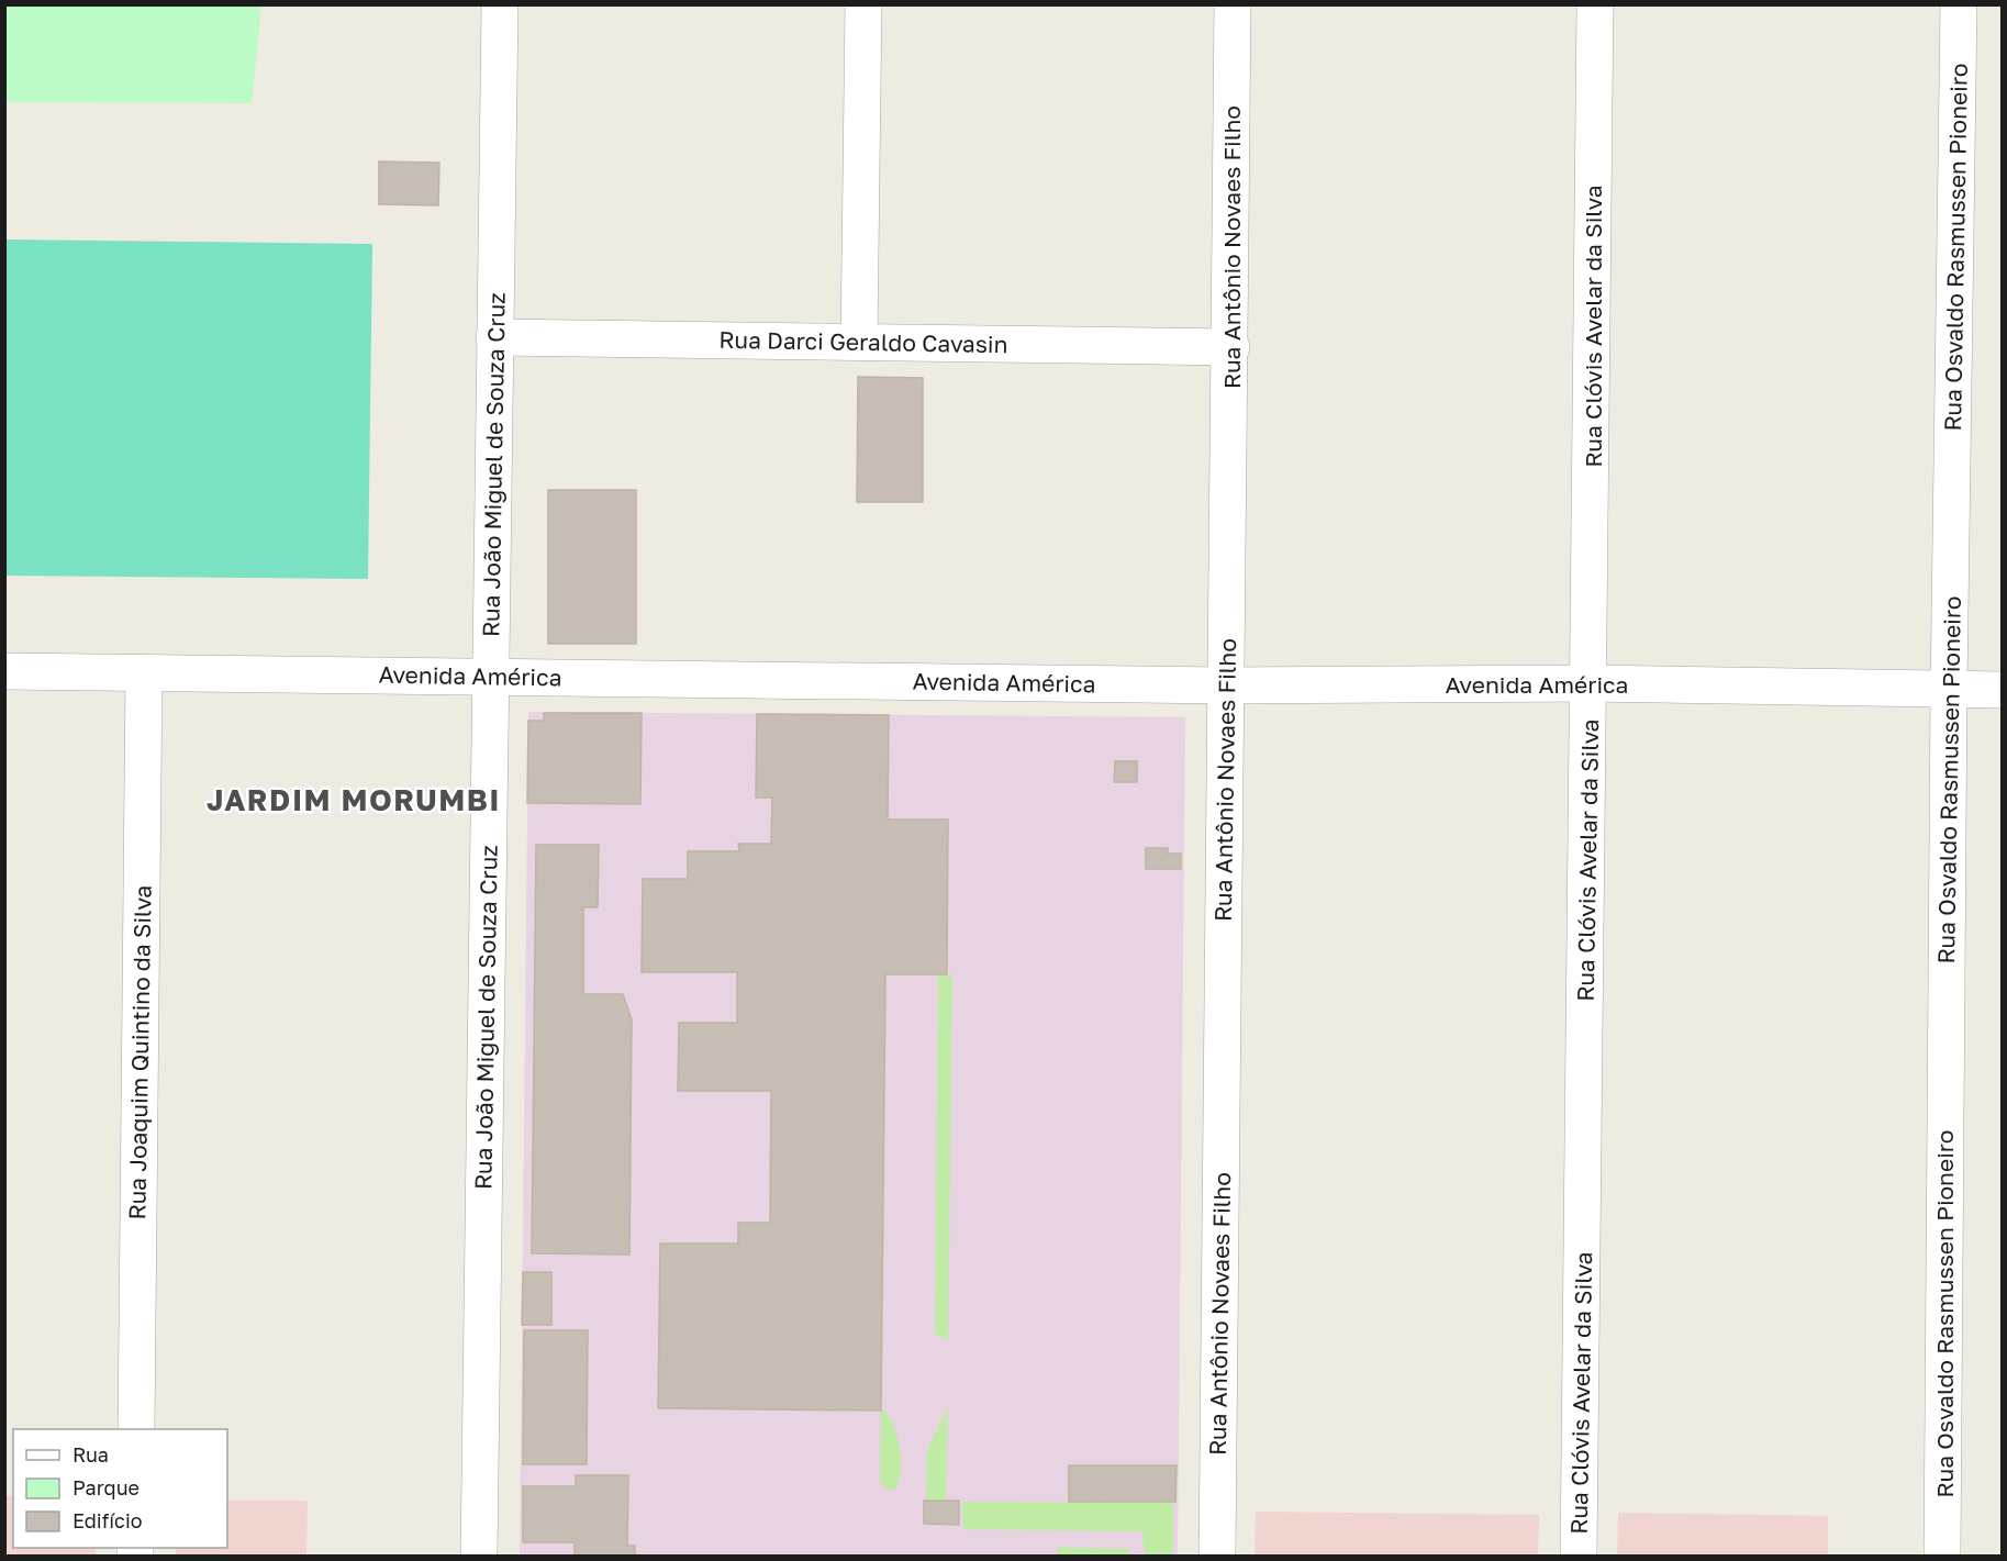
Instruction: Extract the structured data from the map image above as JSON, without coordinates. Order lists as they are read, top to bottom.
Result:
{
  "streets": {
    "street": [
      "Rua Antônio Novaes Filho",
      "Rua Osvaldo Rasmussen Pioneiro",
      "Rua Clóvis Avelar da Silva",
      "Rua Darci Geraldo Cavasin",
      "Rua João Miguel de Souza Cruz",
      "Avenida América",
      "Rua Joaquim Quintino da Silva"
    ]
  },
  "crossings": [
    ["Rua Antônio Novaes Filho", "Rua Darci Geraldo Cavasin"],
    ["Rua Antônio Novaes Filho", "Avenida América"],
    ["Rua Osvaldo Rasmussen Pioneiro", "Avenida América"],
    ["Rua Clóvis Avelar da Silva", "Avenida América"],
    ["Rua Darci Geraldo Cavasin", "Rua João Miguel de Souza Cruz"],
    ["Rua João Miguel de Souza Cruz", "Avenida América"],
    ["Avenida América", "Rua Joaquim Quintino da Silva"]
  ],
  "districts": ["JARDIM MORUMBI"],
  "legend": ["Rua", "Parque", "Edifício"]
}
